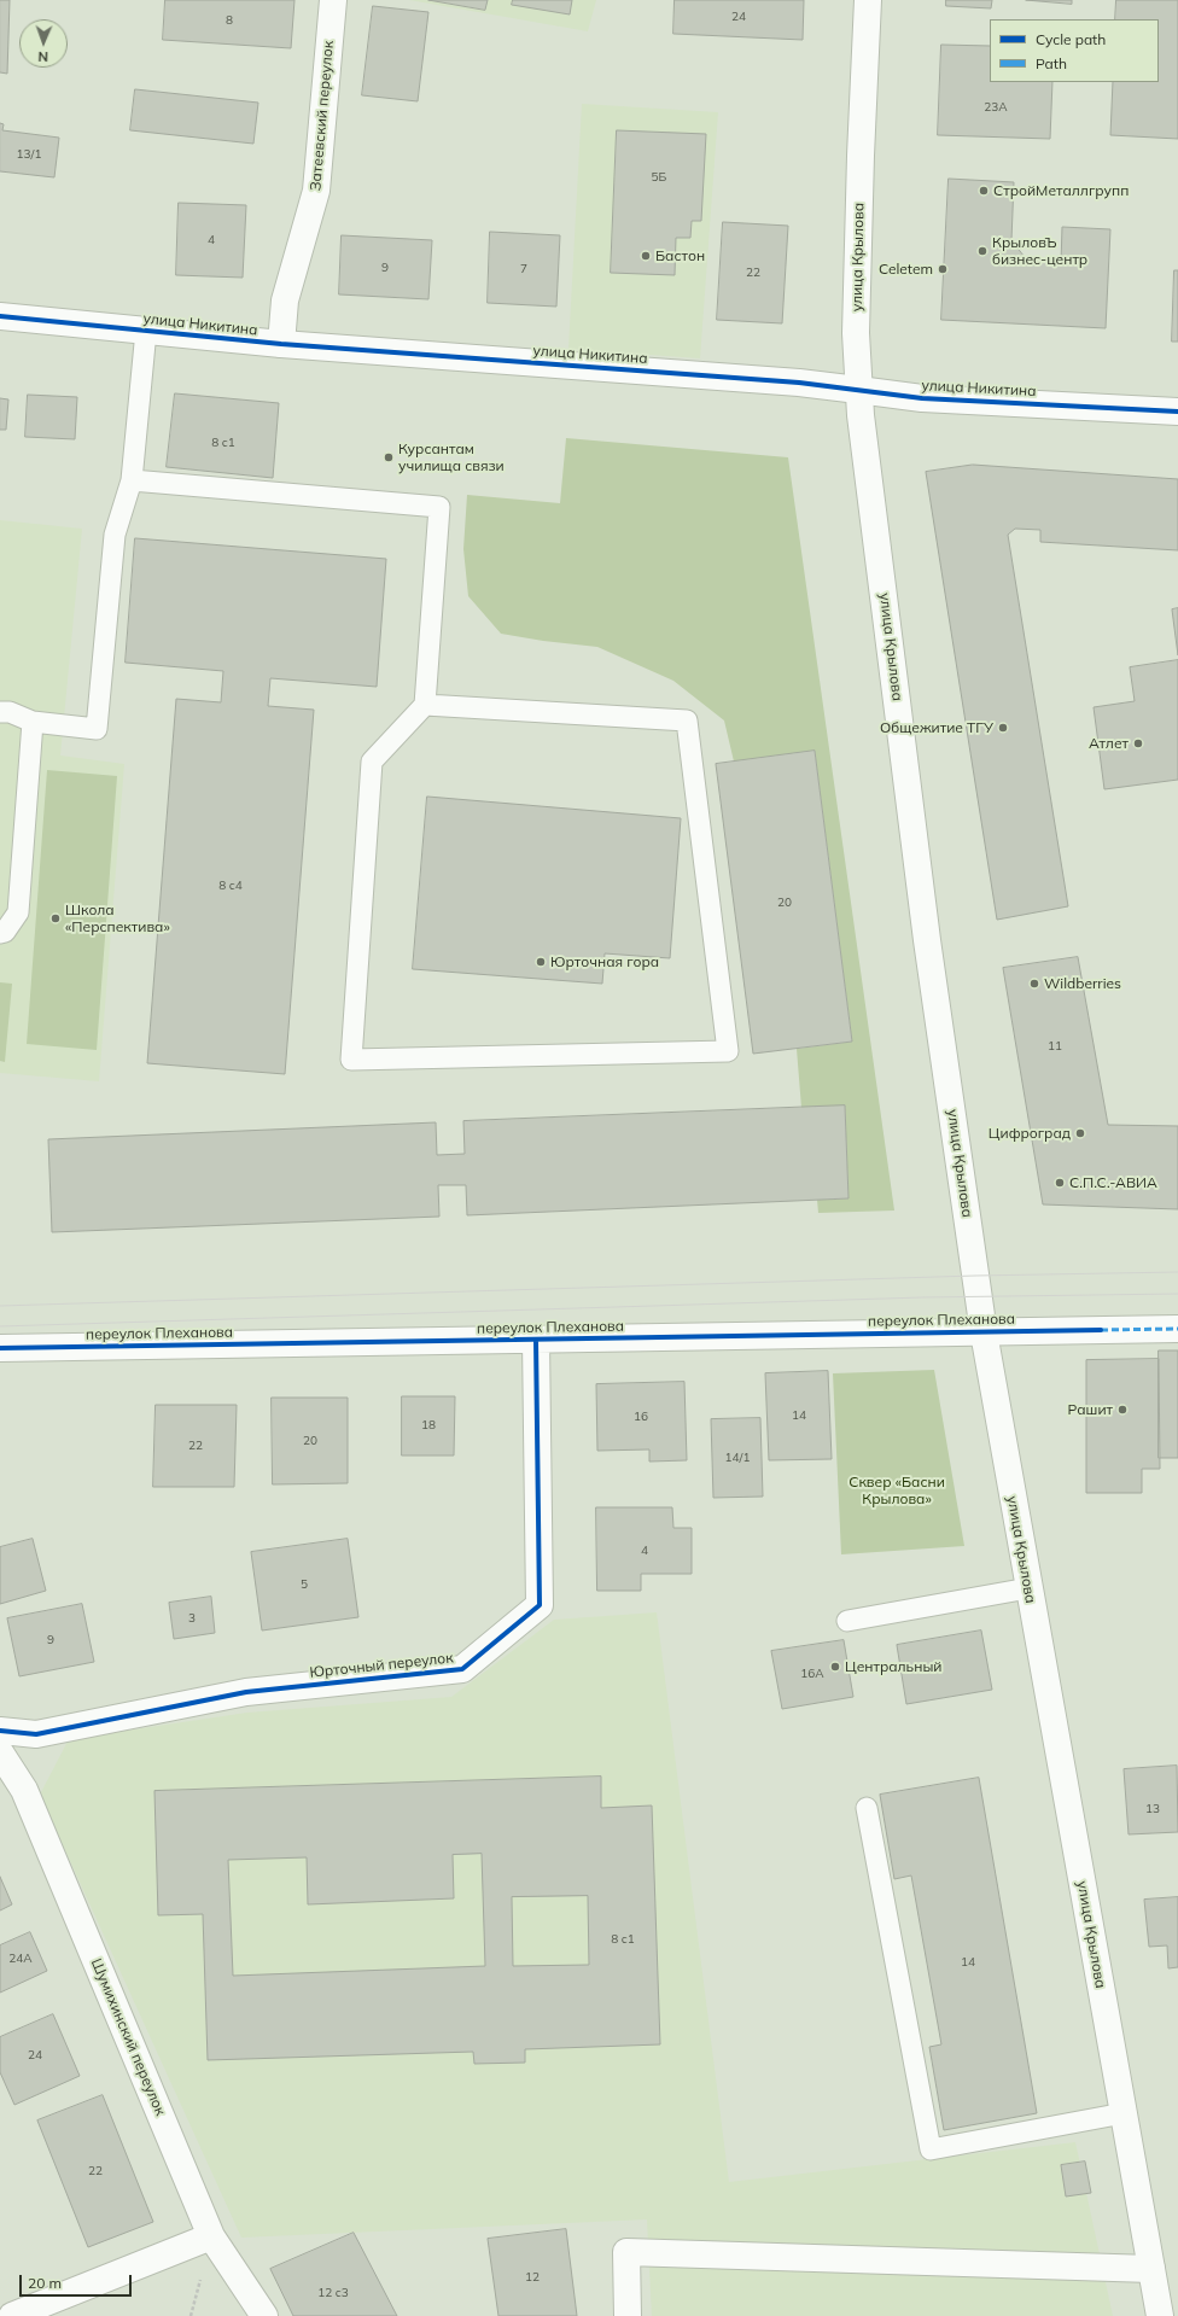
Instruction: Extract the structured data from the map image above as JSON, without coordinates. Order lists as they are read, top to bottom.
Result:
{
  "streets": {
    "street": [
      "Затеевский переулок",
      "улица Крылова",
      "улица Никитина",
      "переулок Плеханова",
      "Юрточный переулок",
      "Шумихинский переулок"
    ]
  },
  "crossings": [
    ["Затеевский переулок", "улица Никитина"],
    ["улица Крылова", "улица Никитина"],
    ["улица Крылова", "переулок Плеханова"],
    ["переулок Плеханова", "Юрточный переулок"]
  ],
  "parks": ["Сквер «Басни Крылова»"],
  "places": [
    "СтройМеталлгрупп",
    "КрыловЪ бизнес-центр",
    "Бастон",
    "Celetem",
    "Курсантам училища связи",
    "Общежитие ТГУ",
    "Атлет",
    "Школа «Перспектива»",
    "Юрточная гора",
    "Wildberries",
    "Цифроград",
    "С.П.С.-АВИА",
    "Рашит",
    "Центральный"
  ],
  "house_numbers": [
    "24",
    "8",
    "23А",
    "13/1",
    "5Б",
    "4",
    "9",
    "7",
    "22",
    "8 с1",
    "8 с4",
    "20",
    "11",
    "14",
    "16",
    "18",
    "20",
    "22",
    "14/1",
    "4",
    "5",
    "3",
    "9",
    "16А",
    "13",
    "8 с1",
    "24А",
    "14",
    "24",
    "22",
    "12",
    "12 с3"
  ],
  "legend": ["Cycle path", "Path"],
  "scale_bar": "20 m",
  "north": "bottom"
}
